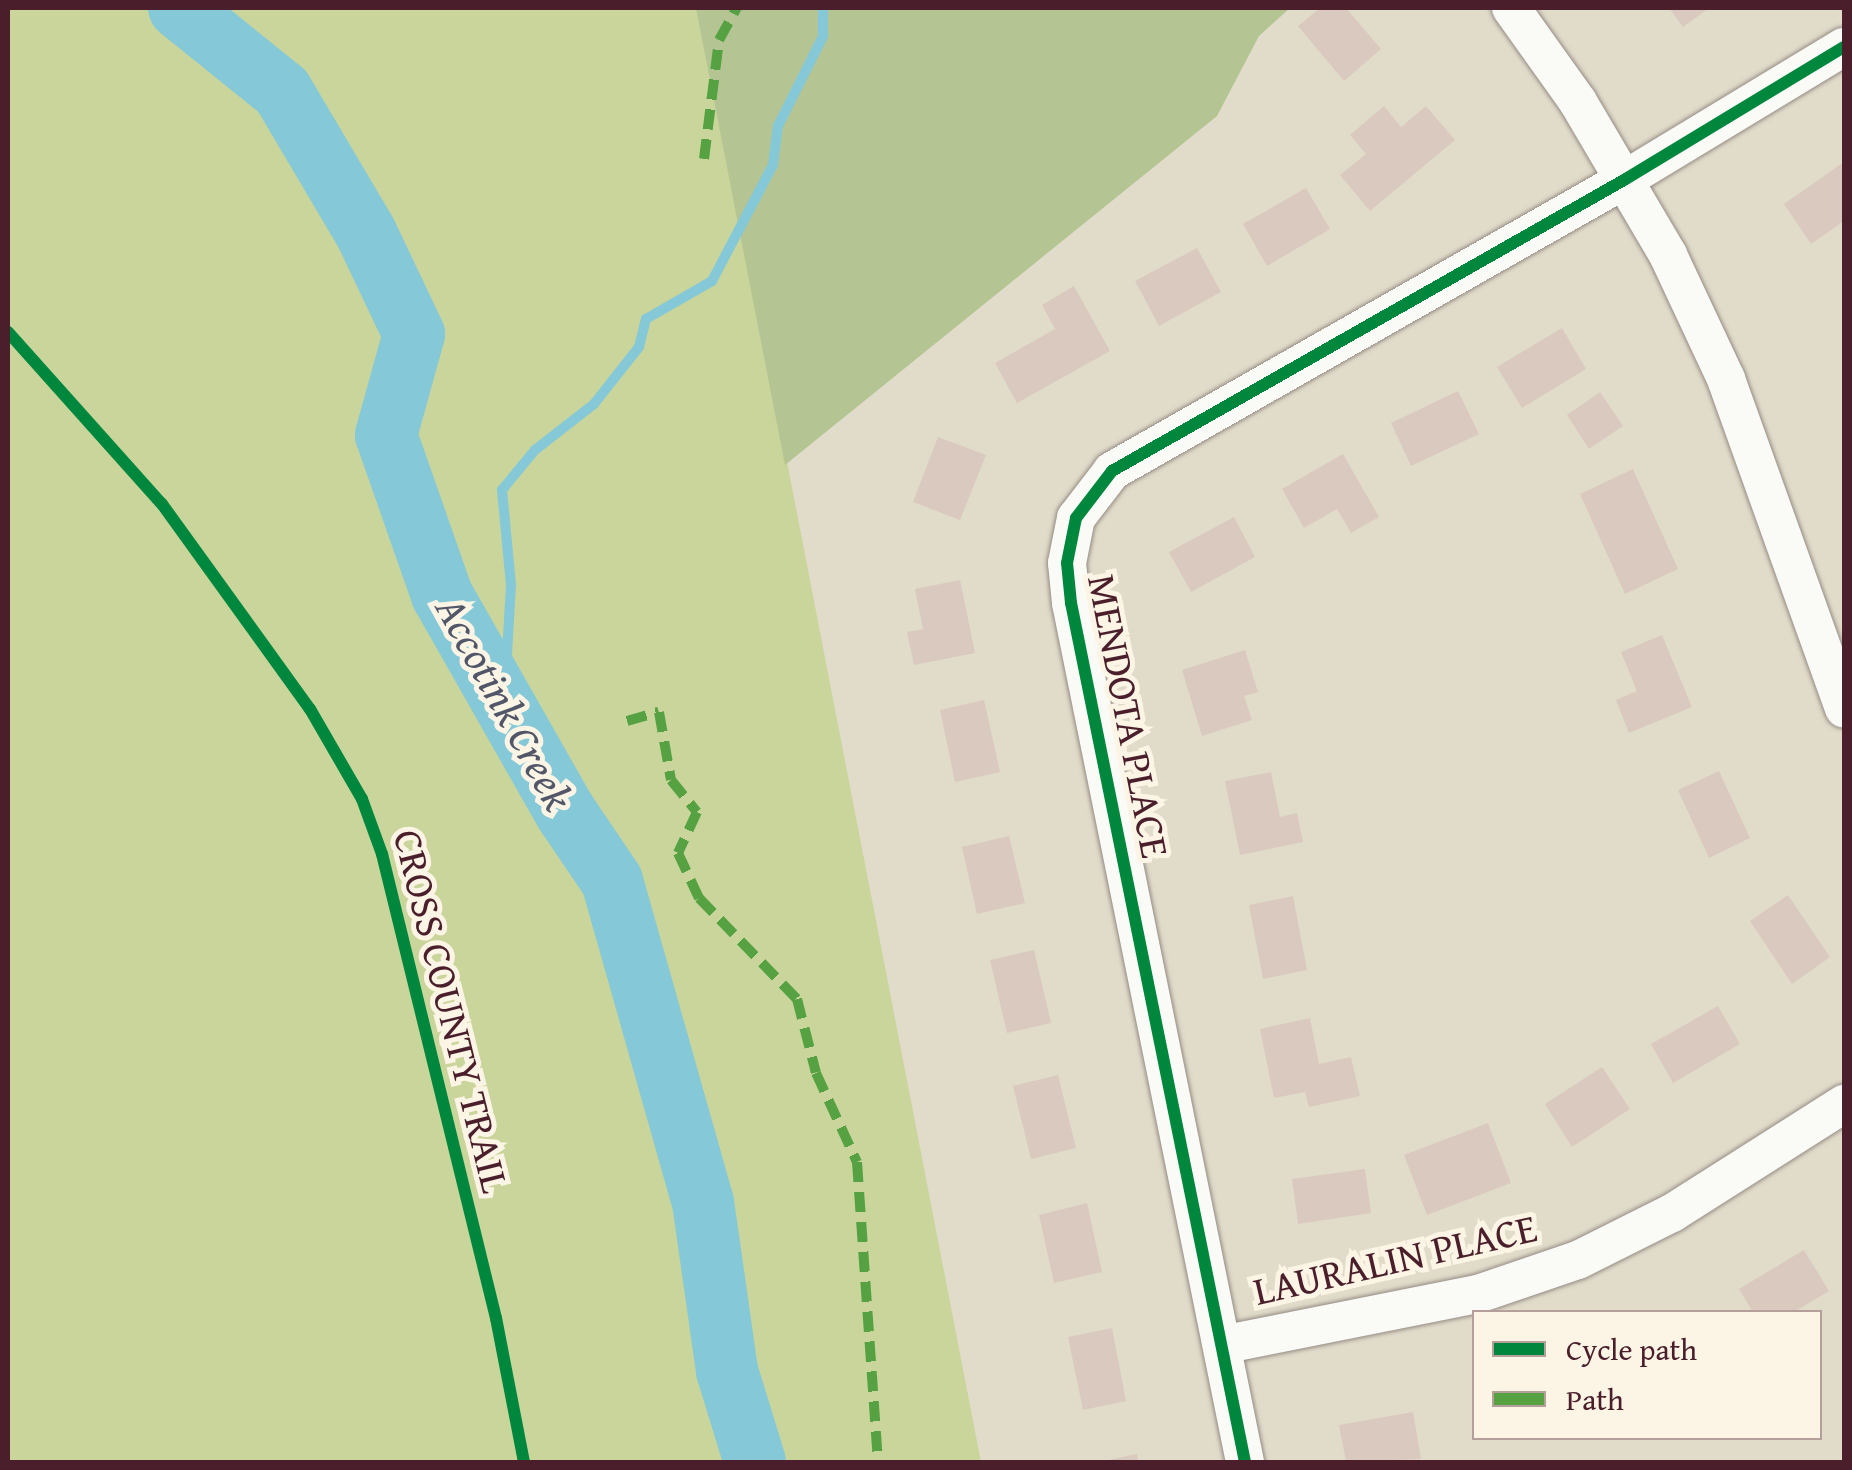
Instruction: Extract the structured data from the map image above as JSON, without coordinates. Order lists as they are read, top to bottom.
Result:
{
  "streets": {
    "street": ["MENDOTA PLACE", "LAURALIN PLACE"],
    "cycle path": ["CROSS COUNTY TRAIL"]
  },
  "crossings": [
    ["MENDOTA PLACE", "LAURALIN PLACE"]
  ],
  "water": ["Accotink Creek"],
  "legend": ["Cycle path", "Path"]
}
